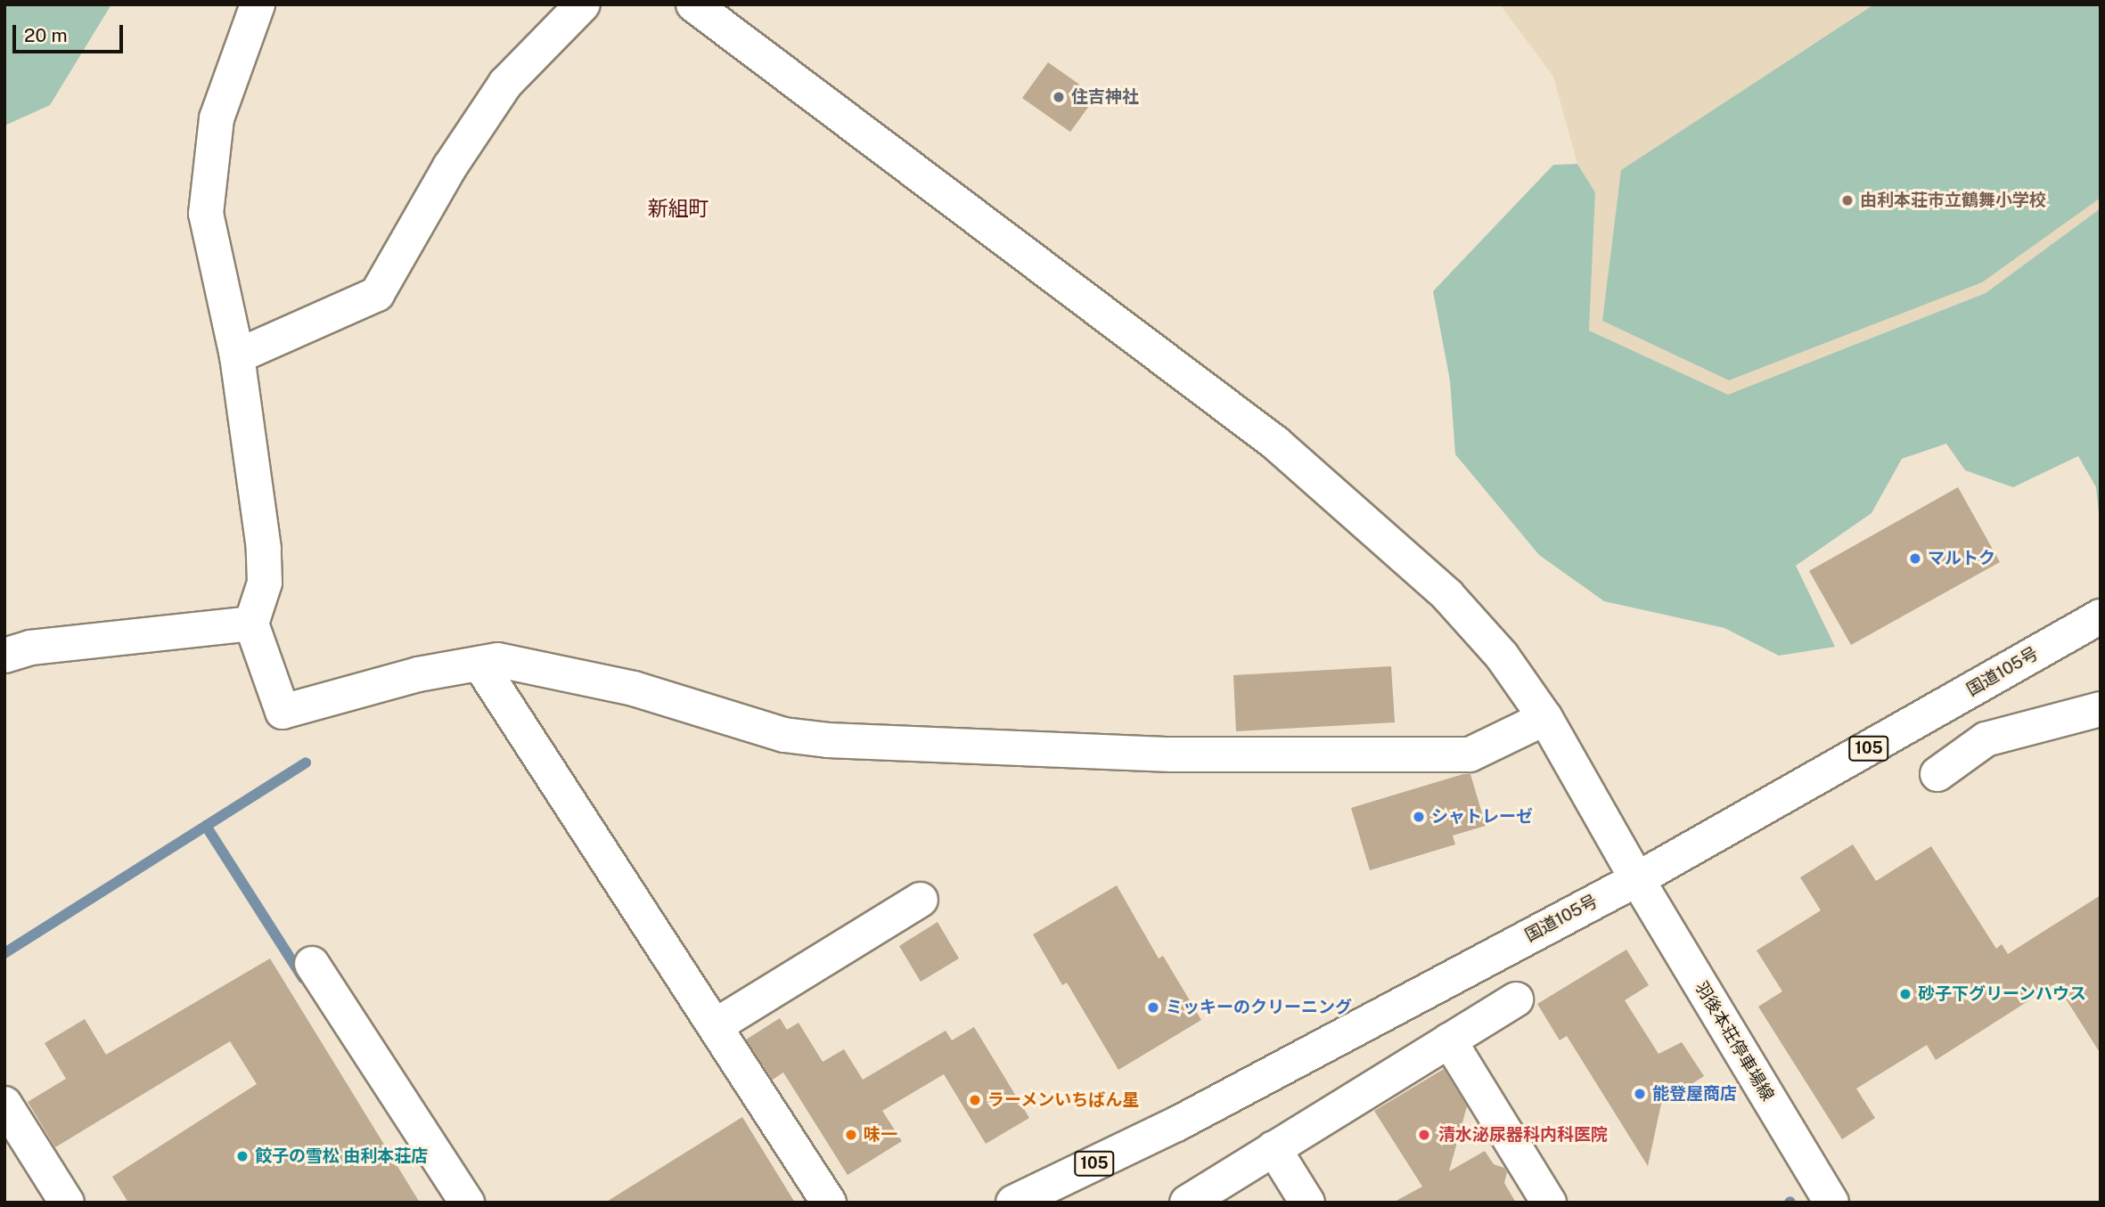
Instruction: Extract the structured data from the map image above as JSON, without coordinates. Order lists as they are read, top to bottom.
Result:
{
  "streets": {
    "main road": ["国道105号", "105", "羽後本荘停車場線"]
  },
  "crossings": [
    ["国道105号", "羽後本荘停車場線"]
  ],
  "districts": ["新組町"],
  "places": [
    "住吉神社",
    "由利本荘市立鶴舞小学校",
    "マルトク",
    "シャトレーゼ",
    "砂子下グリーンハウス",
    "ミッキーのクリーニング",
    "能登屋商店",
    "ラーメンいちばん星",
    "味一",
    "清水泌尿器科内科医院",
    "餃子の雪松 由利本荘店"
  ],
  "scale_bar": "20 m"
}
